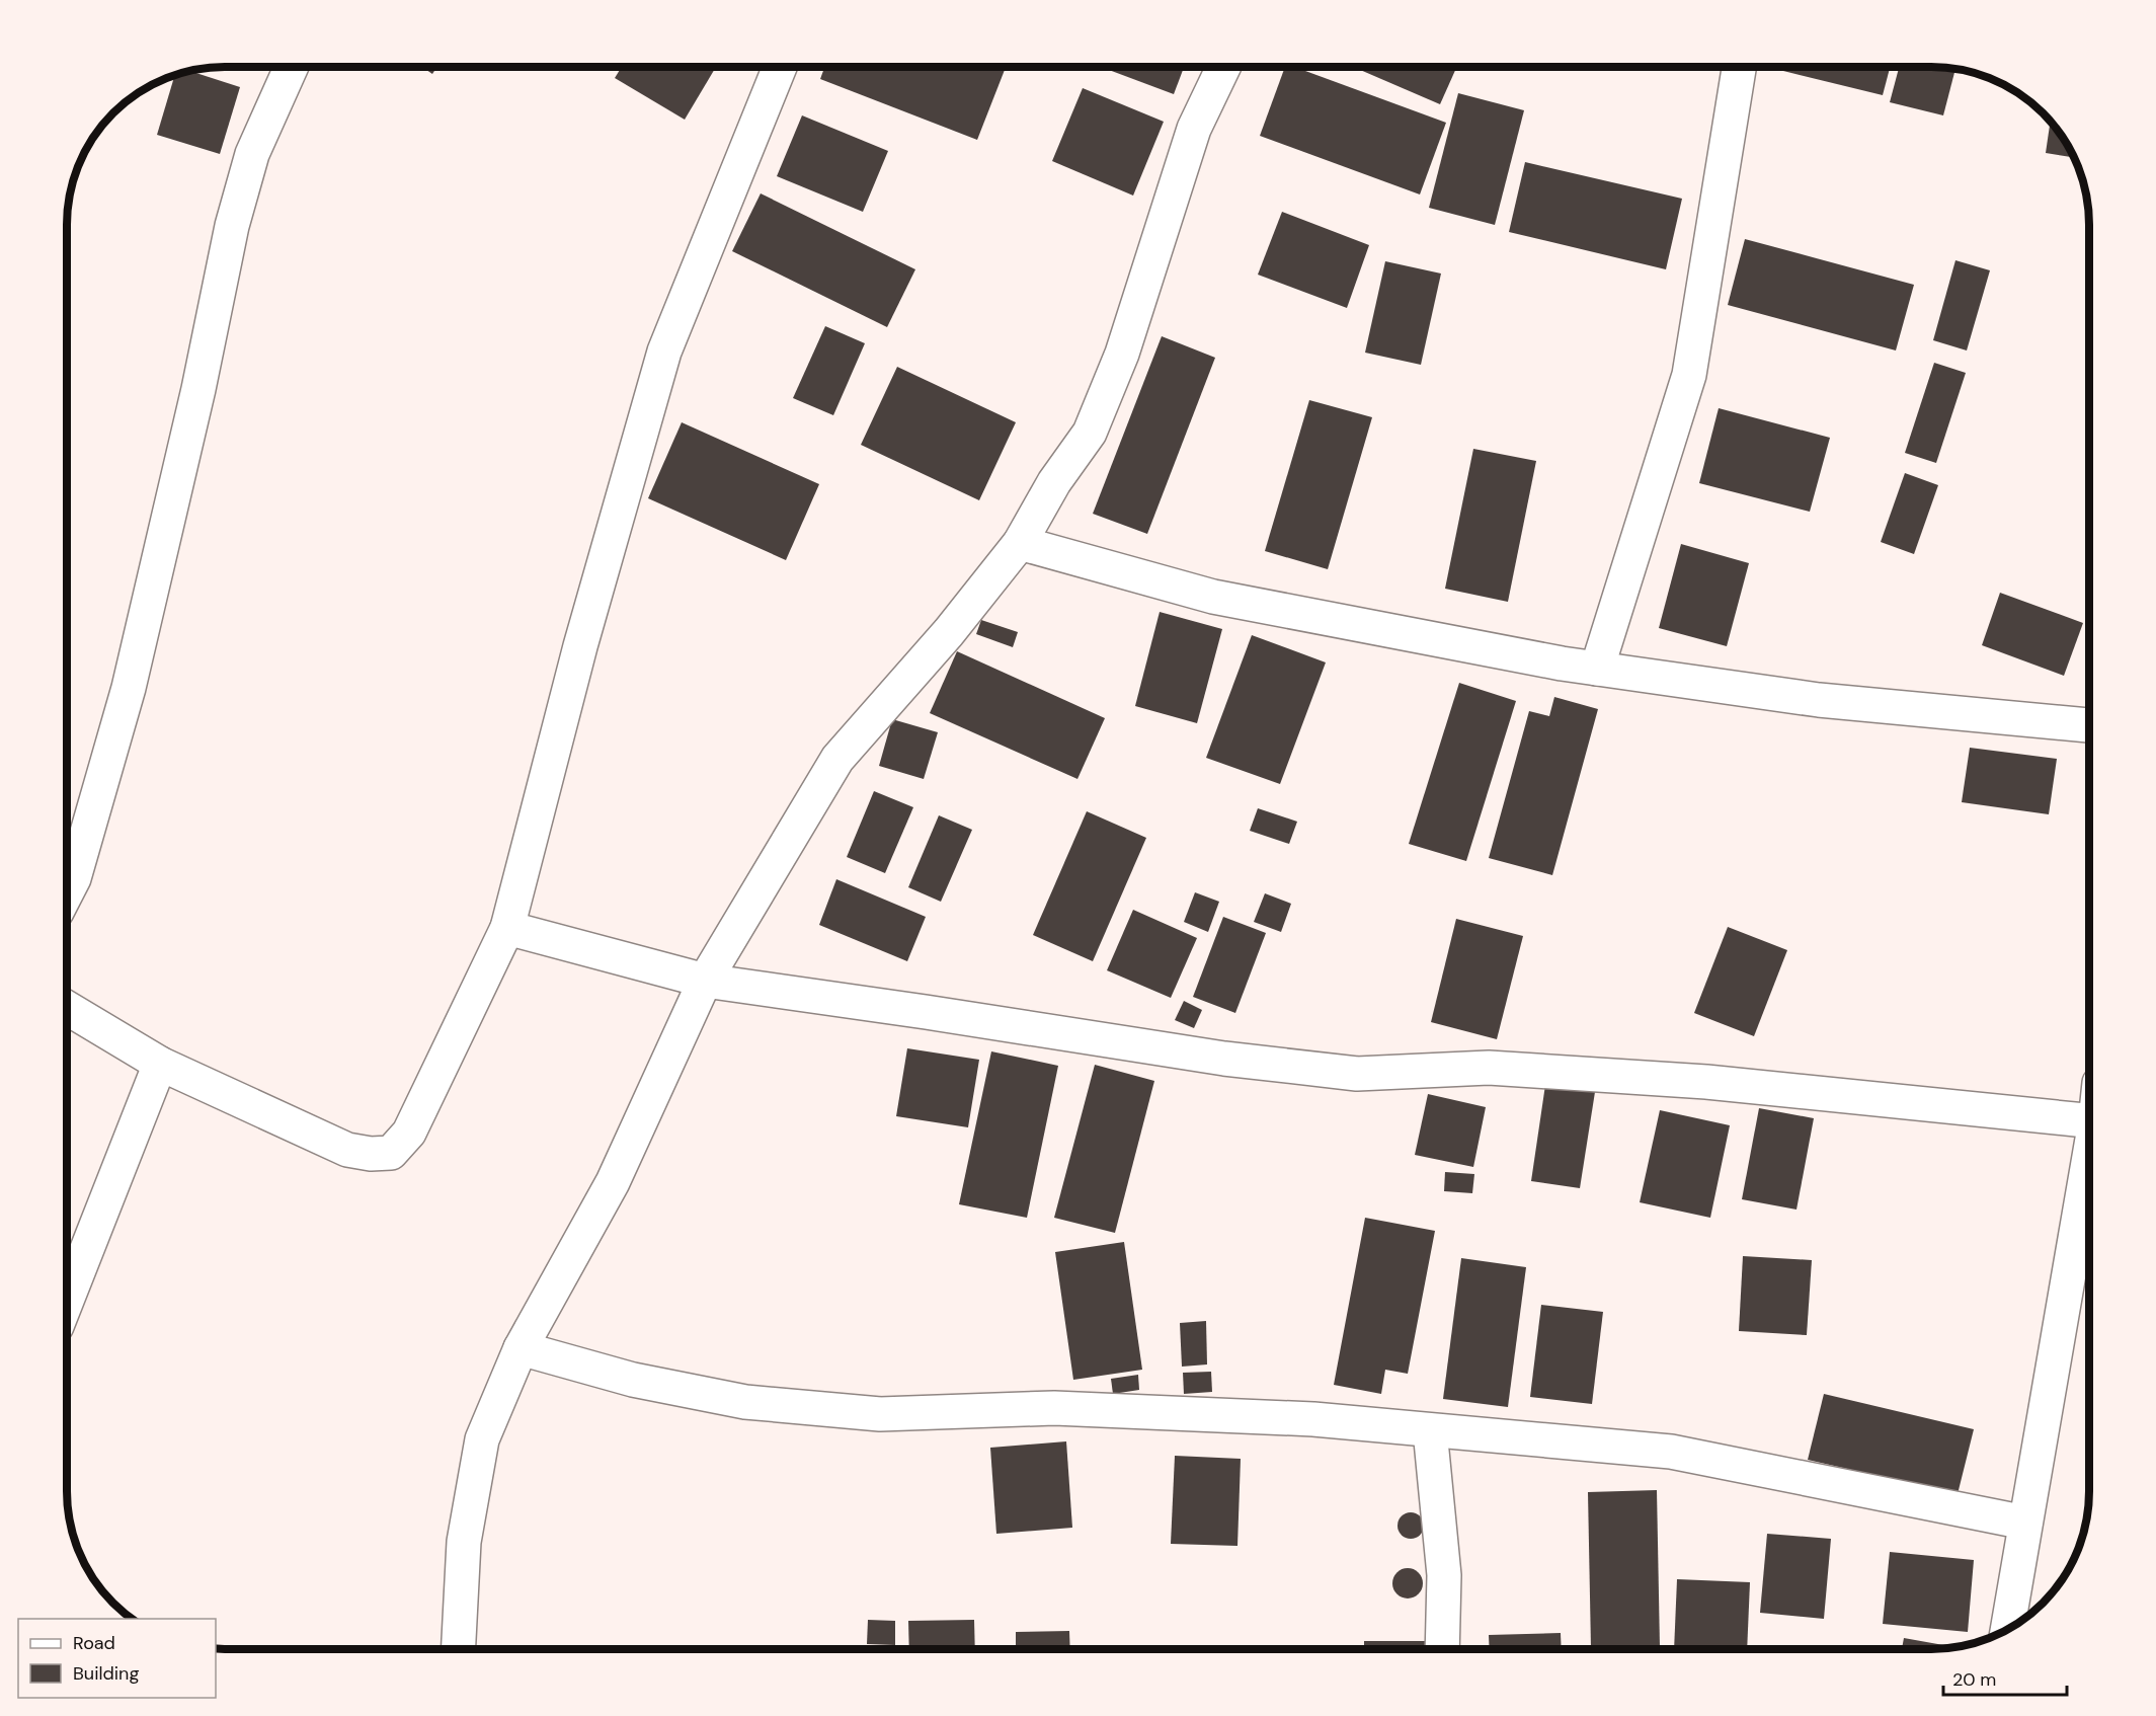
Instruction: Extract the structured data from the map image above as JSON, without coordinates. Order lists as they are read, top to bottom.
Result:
{
  "legend": ["Road", "Building"],
  "scale_bar": "20 m"
}
